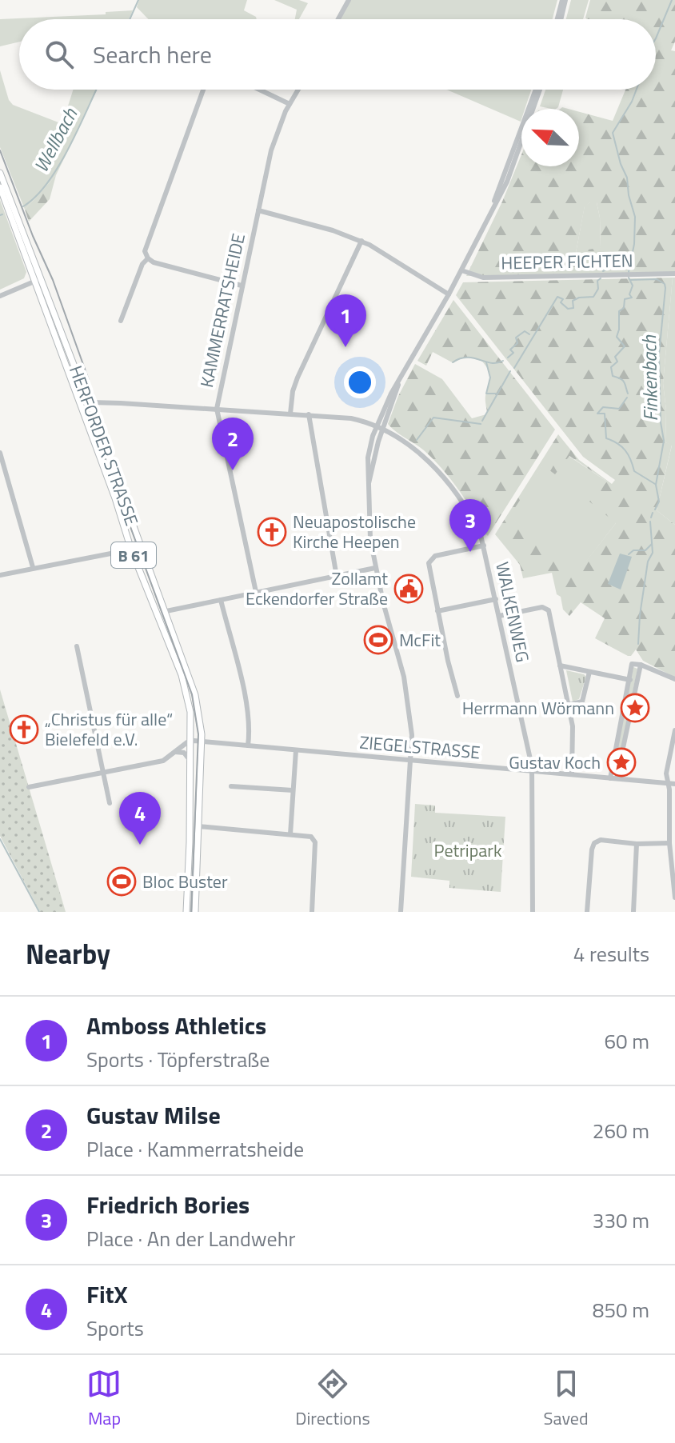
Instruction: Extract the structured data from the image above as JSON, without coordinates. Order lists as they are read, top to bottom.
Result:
{
  "streets": {
    "main road": ["HERFORDER STRASSE", "B 61"],
    "street": [
      "HEEPER FICHTEN",
      "KAMMERRATSHEIDE",
      "WALKENWEG",
      "ZIEGELSTRASSE"
    ]
  },
  "crossings": [
    ["KAMMERRATSHEIDE", "WALKENWEG"],
    ["HERFORDER STRASSE", "WALKENWEG"],
    ["HERFORDER STRASSE", "ZIEGELSTRASSE"],
    ["WALKENWEG", "ZIEGELSTRASSE"]
  ],
  "water": ["Wellbach", "Finkenbach"],
  "parks": ["Petripark"],
  "places": {
    "church": ["Neuapostolische Kirche Heepen", "„Christus für alle“ Bielefeld e.V."],
    "public building": ["Zollamt Eckendorfer Straße"],
    "sports": ["McFit", "Bloc Buster"],
    "place": ["Herrmann Wörmann", "Gustav Koch"]
  },
  "north": "top left",
  "page": {
    "search": "Search here",
    "pins": [
      "1",
      "2",
      "3",
      "4"
    ],
    "heading": ["Nearby", "4 results"],
    "list": [
      {
        "mark": "1",
        "name": "Amboss Athletics",
        "note": "Sports · Töpferstraße",
        "value": "60 m"
      },
      {
        "mark": "2",
        "name": "Gustav Milse",
        "note": "Place · Kammerratsheide",
        "value": "260 m"
      },
      {
        "mark": "3",
        "name": "Friedrich Bories",
        "note": "Place · An der Landwehr",
        "value": "330 m"
      },
      {
        "mark": "4",
        "name": "FitX",
        "note": "Sports",
        "value": "850 m"
      }
    ],
    "nav": ["Map", "Directions", "Saved"]
  }
}
